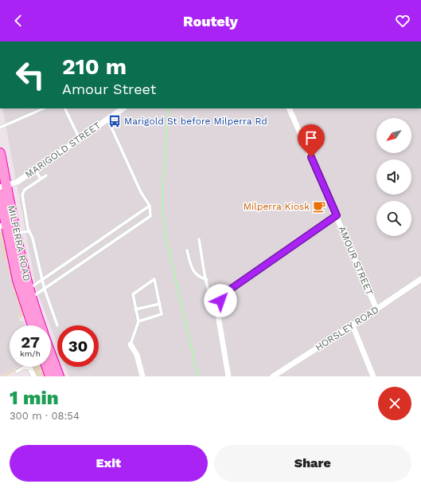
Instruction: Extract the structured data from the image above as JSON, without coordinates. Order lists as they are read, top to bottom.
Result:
{
  "streets": {
    "highway": ["MILPERRA ROAD"],
    "street": ["MARIGOLD STREET", "AMOUR STREET", "HORSLEY ROAD"]
  },
  "crossings": [
    ["MARIGOLD STREET", "MILPERRA ROAD"],
    ["AMOUR STREET", "HORSLEY ROAD"]
  ],
  "places": {
    "bus stop": ["Marigold St before Milperra Rd"],
    "cafe": ["Milperra Kiosk"]
  },
  "north": "bottom left",
  "page": {
    "header": "Routely",
    "turn": ["210 m", "Amour Street"],
    "speed": "27 km/h",
    "limit": "30",
    "heading": ["1 min", "300 m · 08:54"],
    "buttons": ["Exit", "Share"]
  }
}
